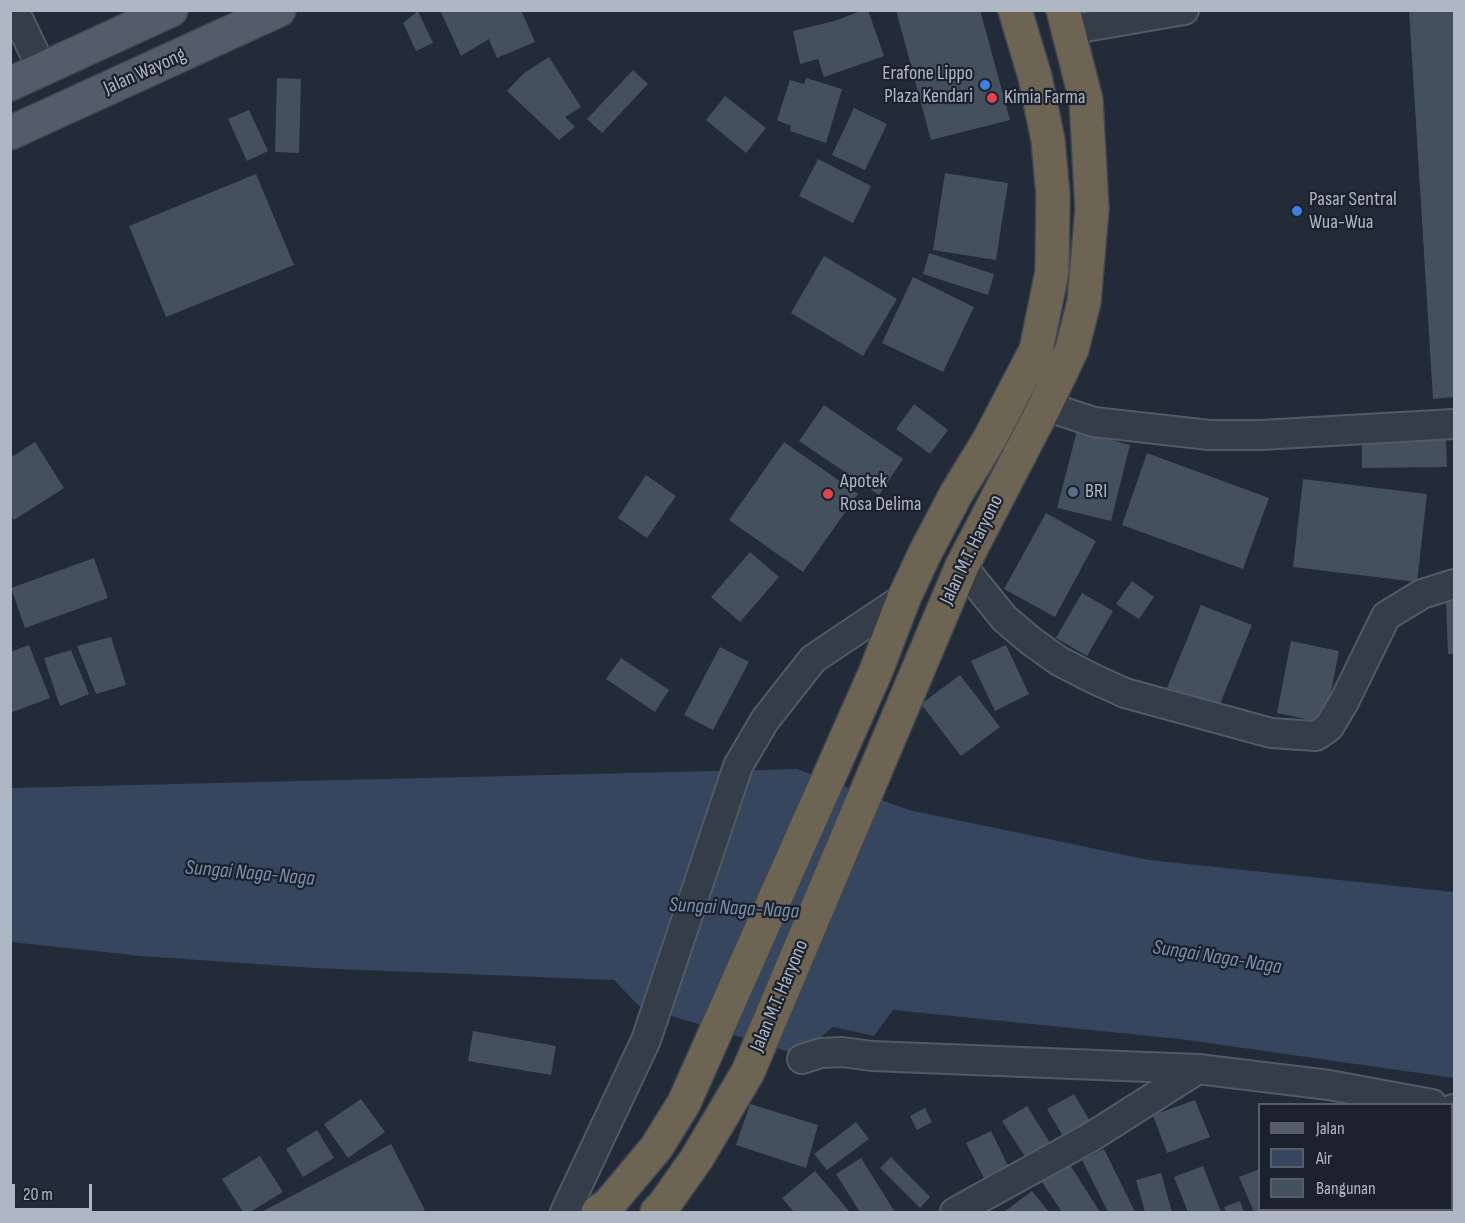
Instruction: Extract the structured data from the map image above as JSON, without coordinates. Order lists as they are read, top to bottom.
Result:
{
  "streets": {
    "highway": ["Jalan M.T. Haryono"],
    "main road": ["Jalan Wayong"]
  },
  "water": ["Sungai Naga-Naga"],
  "places": [
    "Erafone Lippo Plaza Kendari",
    "Kimia Farma",
    "Pasar Sentral Wua-Wua",
    "BRI",
    "Apotek Rosa Delima"
  ],
  "legend": ["Jalan", "Air", "Bangunan"],
  "scale_bar": "20 m"
}
